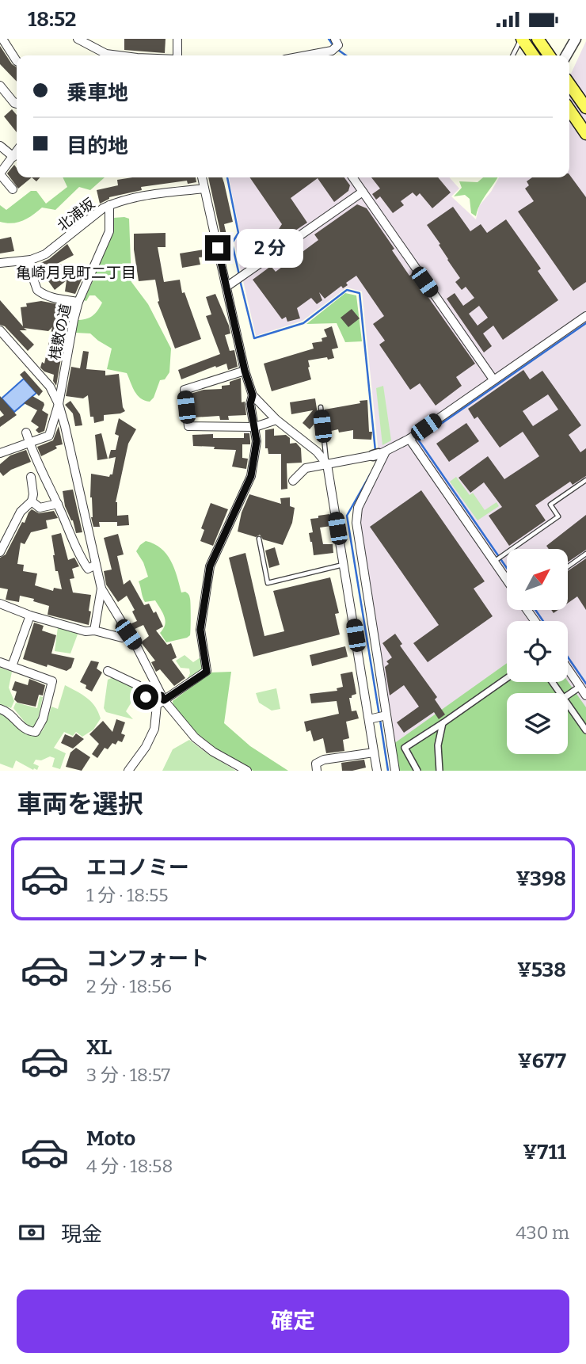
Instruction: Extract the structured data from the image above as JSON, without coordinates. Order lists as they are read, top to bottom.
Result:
{
  "streets": {
    "street": ["北浦坂", "桟敷の道"]
  },
  "crossings": [
    ["北浦坂", "桟敷の道"]
  ],
  "districts": ["亀崎月見町二丁目"],
  "north": "top right",
  "page": {
    "status": "18:52",
    "banner": ["乗車地", "目的地"],
    "bubble": "2 分",
    "heading": "車両を選択",
    "list": [
      {
        "name": "エコノミー",
        "note": "1 分 · 18:55",
        "value": "¥398"
      },
      {
        "name": "コンフォート",
        "note": "2 分 · 18:56",
        "value": "¥538"
      },
      {
        "name": "XL",
        "note": "3 分 · 18:57",
        "value": "¥677"
      },
      {
        "name": "Moto",
        "note": "4 分 · 18:58",
        "value": "¥711"
      }
    ],
    "pay": ["現金", "430 m"],
    "buttons": "確定"
  }
}
